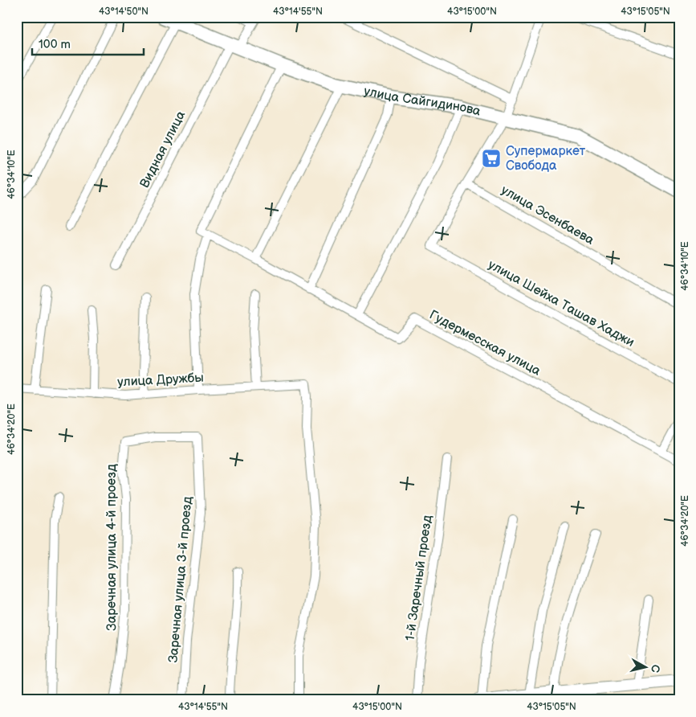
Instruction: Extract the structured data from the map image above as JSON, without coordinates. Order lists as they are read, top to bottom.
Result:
{
  "streets": {
    "main road": ["улица Сайгидинова"],
    "street": [
      "Видная улица",
      "улица Эсенбаева",
      "улица Шейха Ташав Хаджи",
      "Гудермесская улица",
      "улица Дружбы",
      "Заречная улица 4-й проезд",
      "1-й Заречный проезд",
      "Заречная улица 3-й проезд"
    ]
  },
  "crossings": [
    ["улица Сайгидинова", "Видная улица"],
    ["улица Эсенбаева", "улица Шейха Ташав Хаджи"],
    ["Заречная улица 4-й проезд", "Заречная улица 3-й проезд"]
  ],
  "places": {
    "supermarket": ["Супермаркет Свобода"]
  },
  "scale_bar": "100 m",
  "north": "right",
  "coordinates": [
    "43°14'50\"N",
    "43°14'55\"N",
    "43°15'00\"N",
    "43°15'05\"N",
    "46°34'10\"E",
    "46°34'20\"E"
  ]
}
